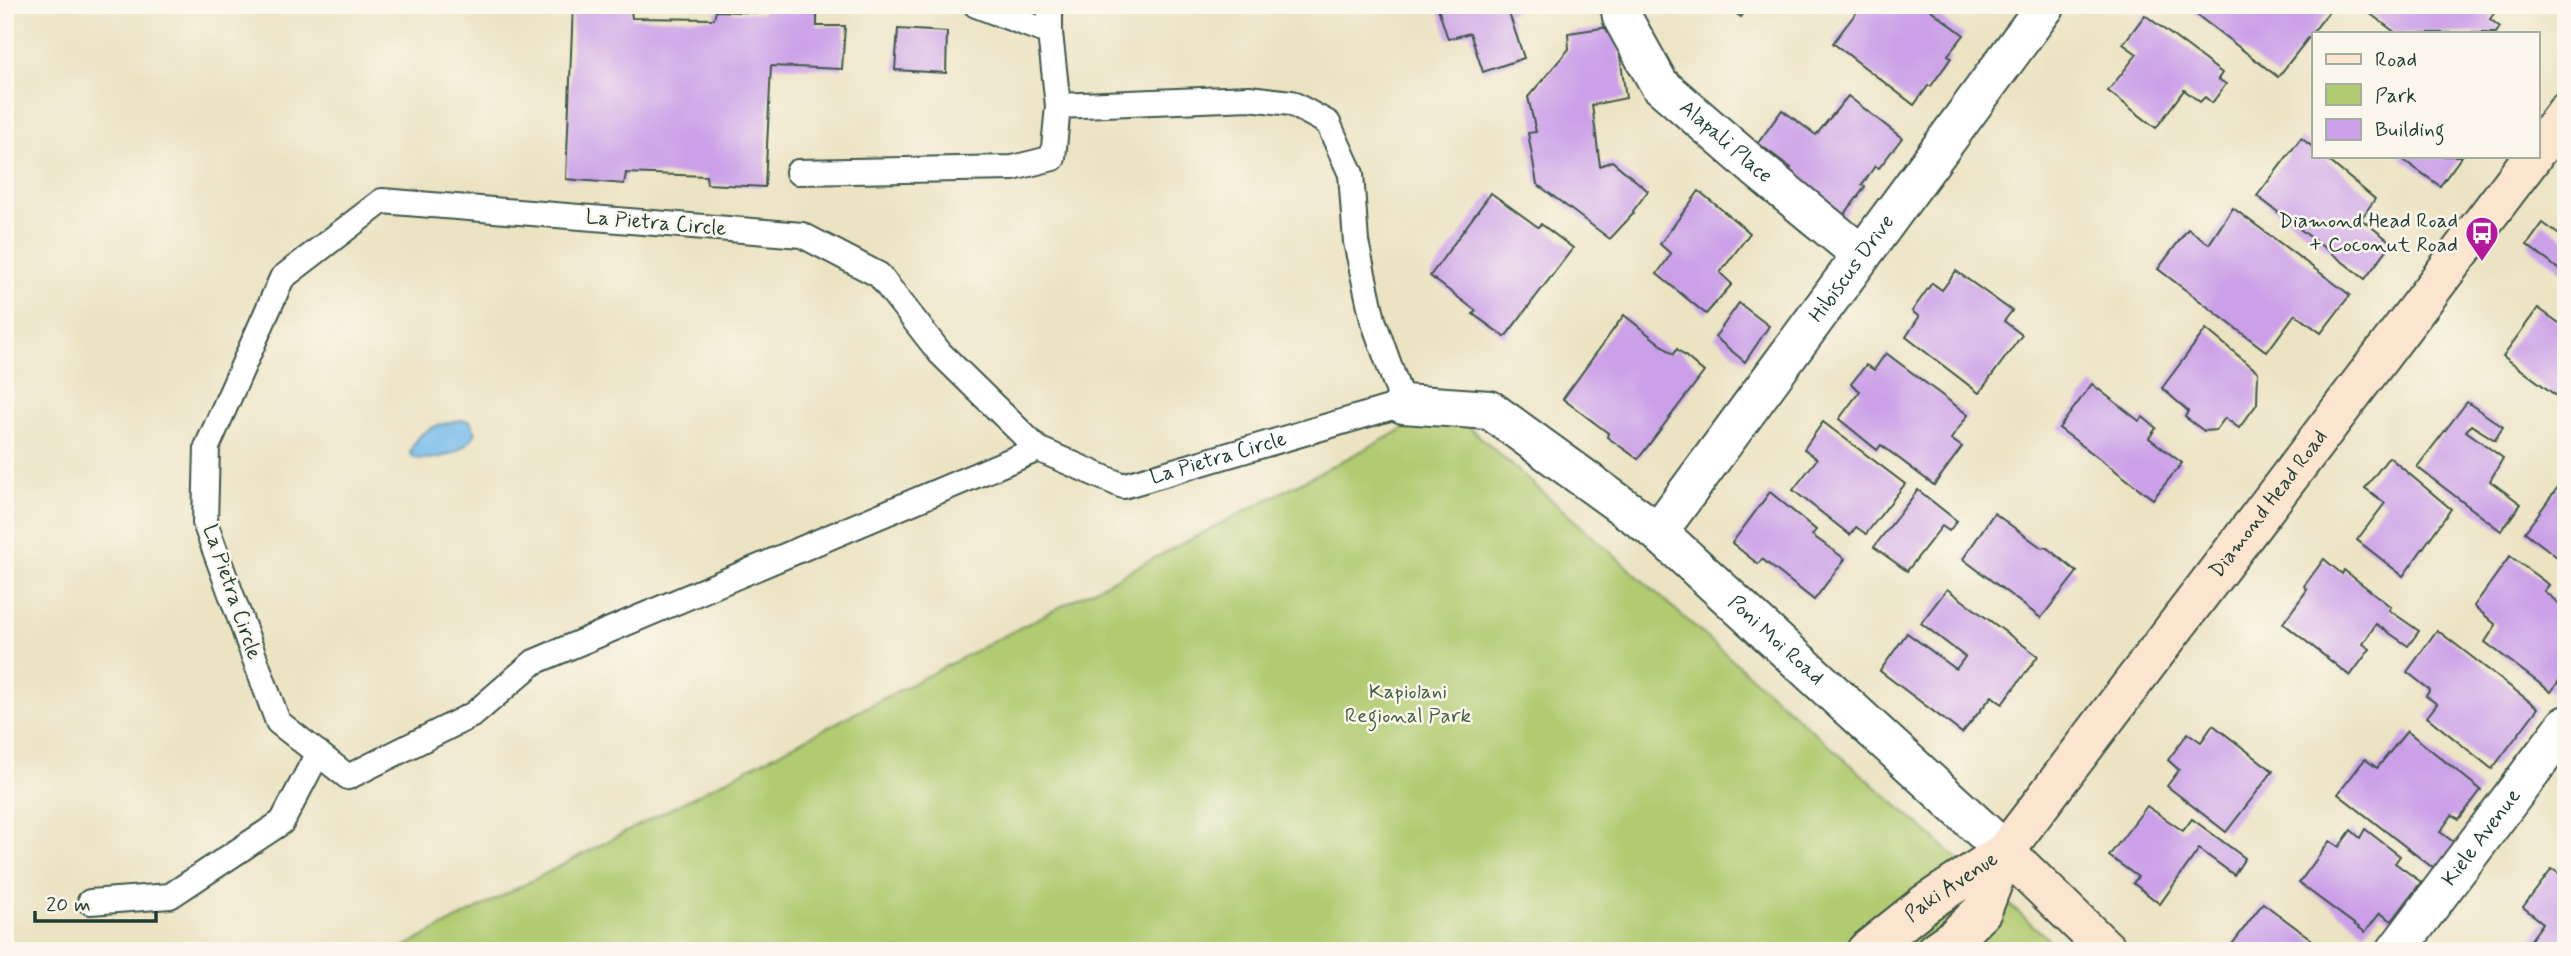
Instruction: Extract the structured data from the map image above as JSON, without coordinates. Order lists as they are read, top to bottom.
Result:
{
  "streets": {
    "street": [
      "Alapali Place",
      "Hibiscus Drive",
      "Diamond Head Road",
      "Poni Moi Road",
      "Kiele Avenue",
      "Paki Avenue"
    ],
    "lane": ["La Pietra Circle"]
  },
  "crossings": [
    ["Alapali Place", "Hibiscus Drive"],
    ["La Pietra Circle", "Poni Moi Road"],
    ["Hibiscus Drive", "Poni Moi Road"],
    ["Diamond Head Road", "Poni Moi Road"],
    ["Diamond Head Road", "Paki Avenue"],
    ["Poni Moi Road", "Paki Avenue"]
  ],
  "parks": ["Kapiolani Regional Park"],
  "places": {
    "bus stop": ["Diamond Head Road + Coconut Road"]
  },
  "legend": ["Road", "Park", "Building"],
  "scale_bar": "20 m"
}
